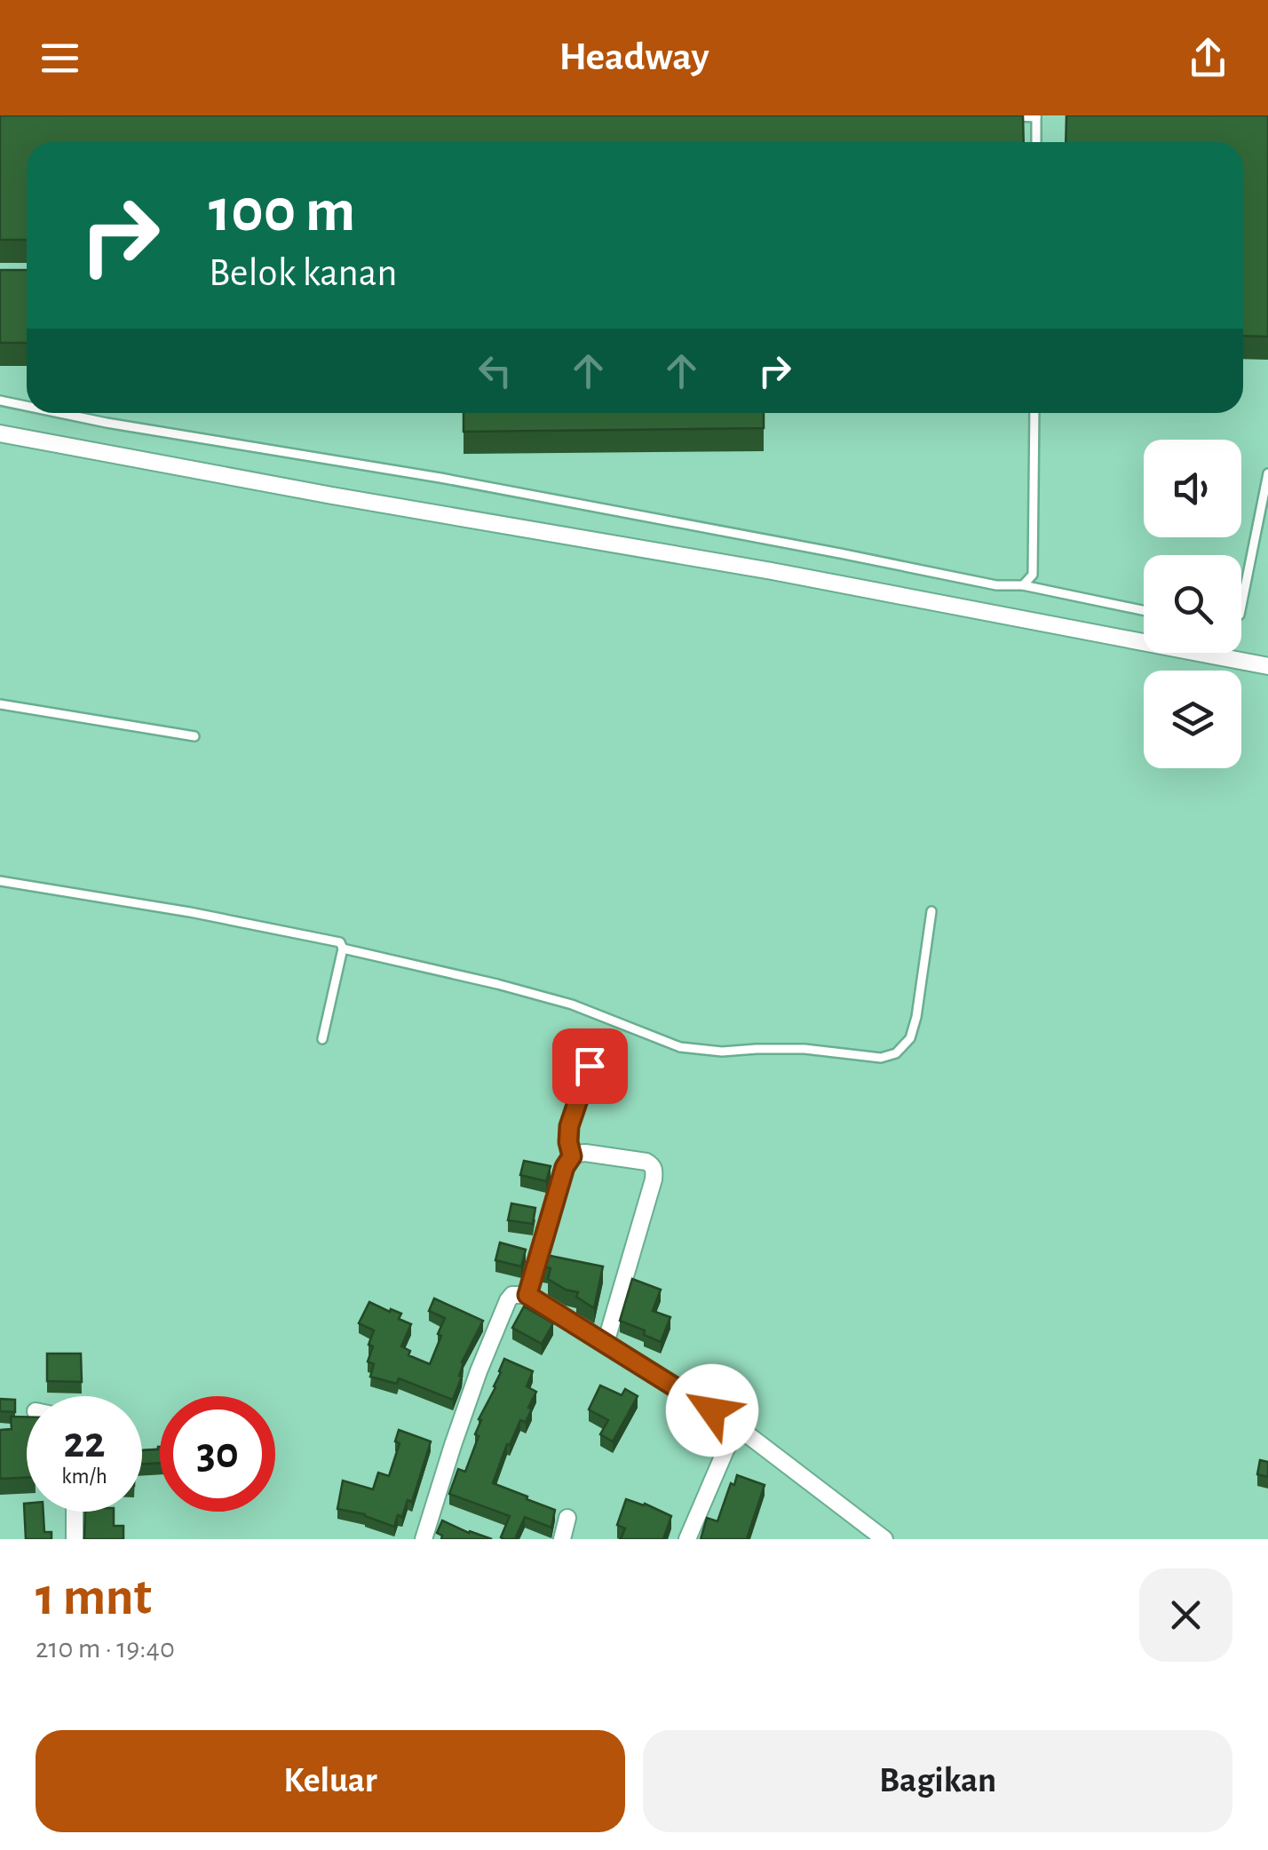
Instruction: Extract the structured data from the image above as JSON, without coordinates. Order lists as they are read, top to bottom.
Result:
{
  "page": {
    "header": "Headway",
    "turn": ["100 m", "Belok kanan"],
    "speed": "22 km/h",
    "limit": "30",
    "heading": ["1 mnt", "210 m · 19:40"],
    "buttons": ["Keluar", "Bagikan"]
  }
}
